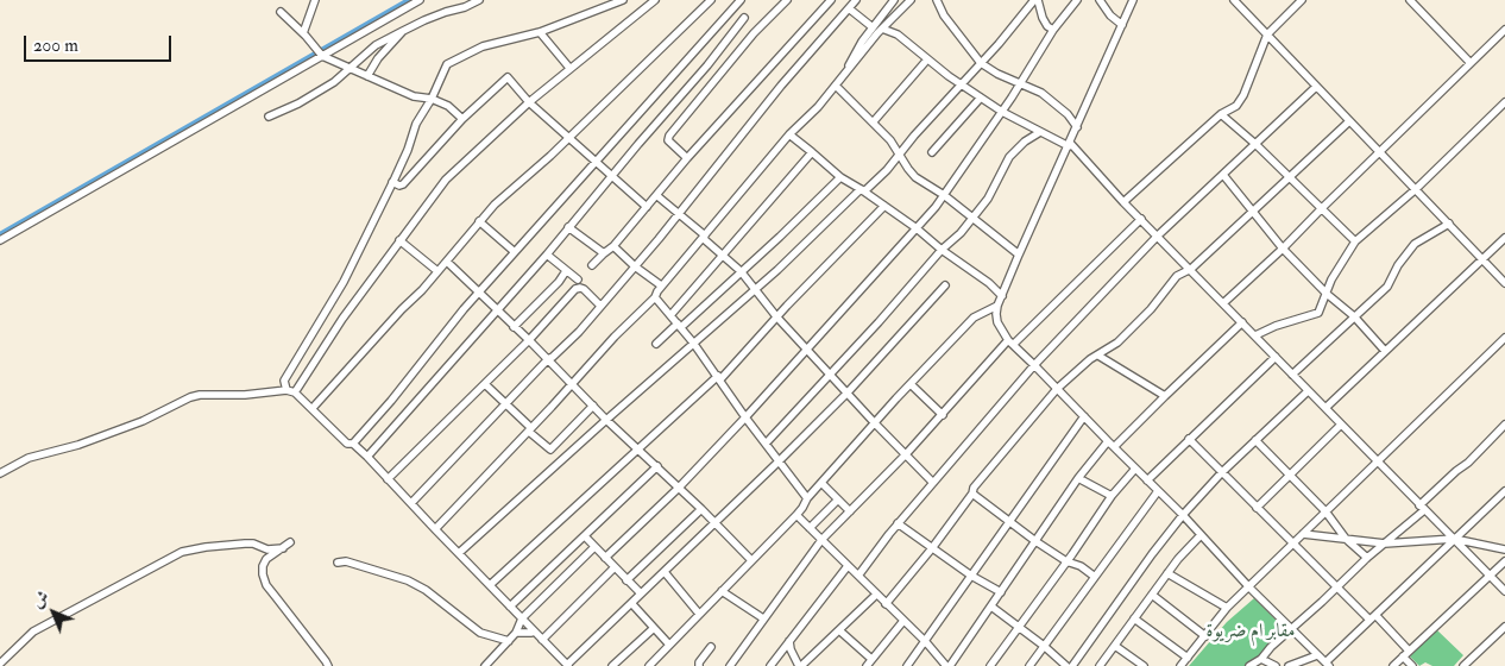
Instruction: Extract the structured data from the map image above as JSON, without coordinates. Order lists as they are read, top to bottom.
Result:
{
  "parks": ["مقابر ام ضريوة"],
  "scale_bar": "200 m",
  "north": "top left"
}
